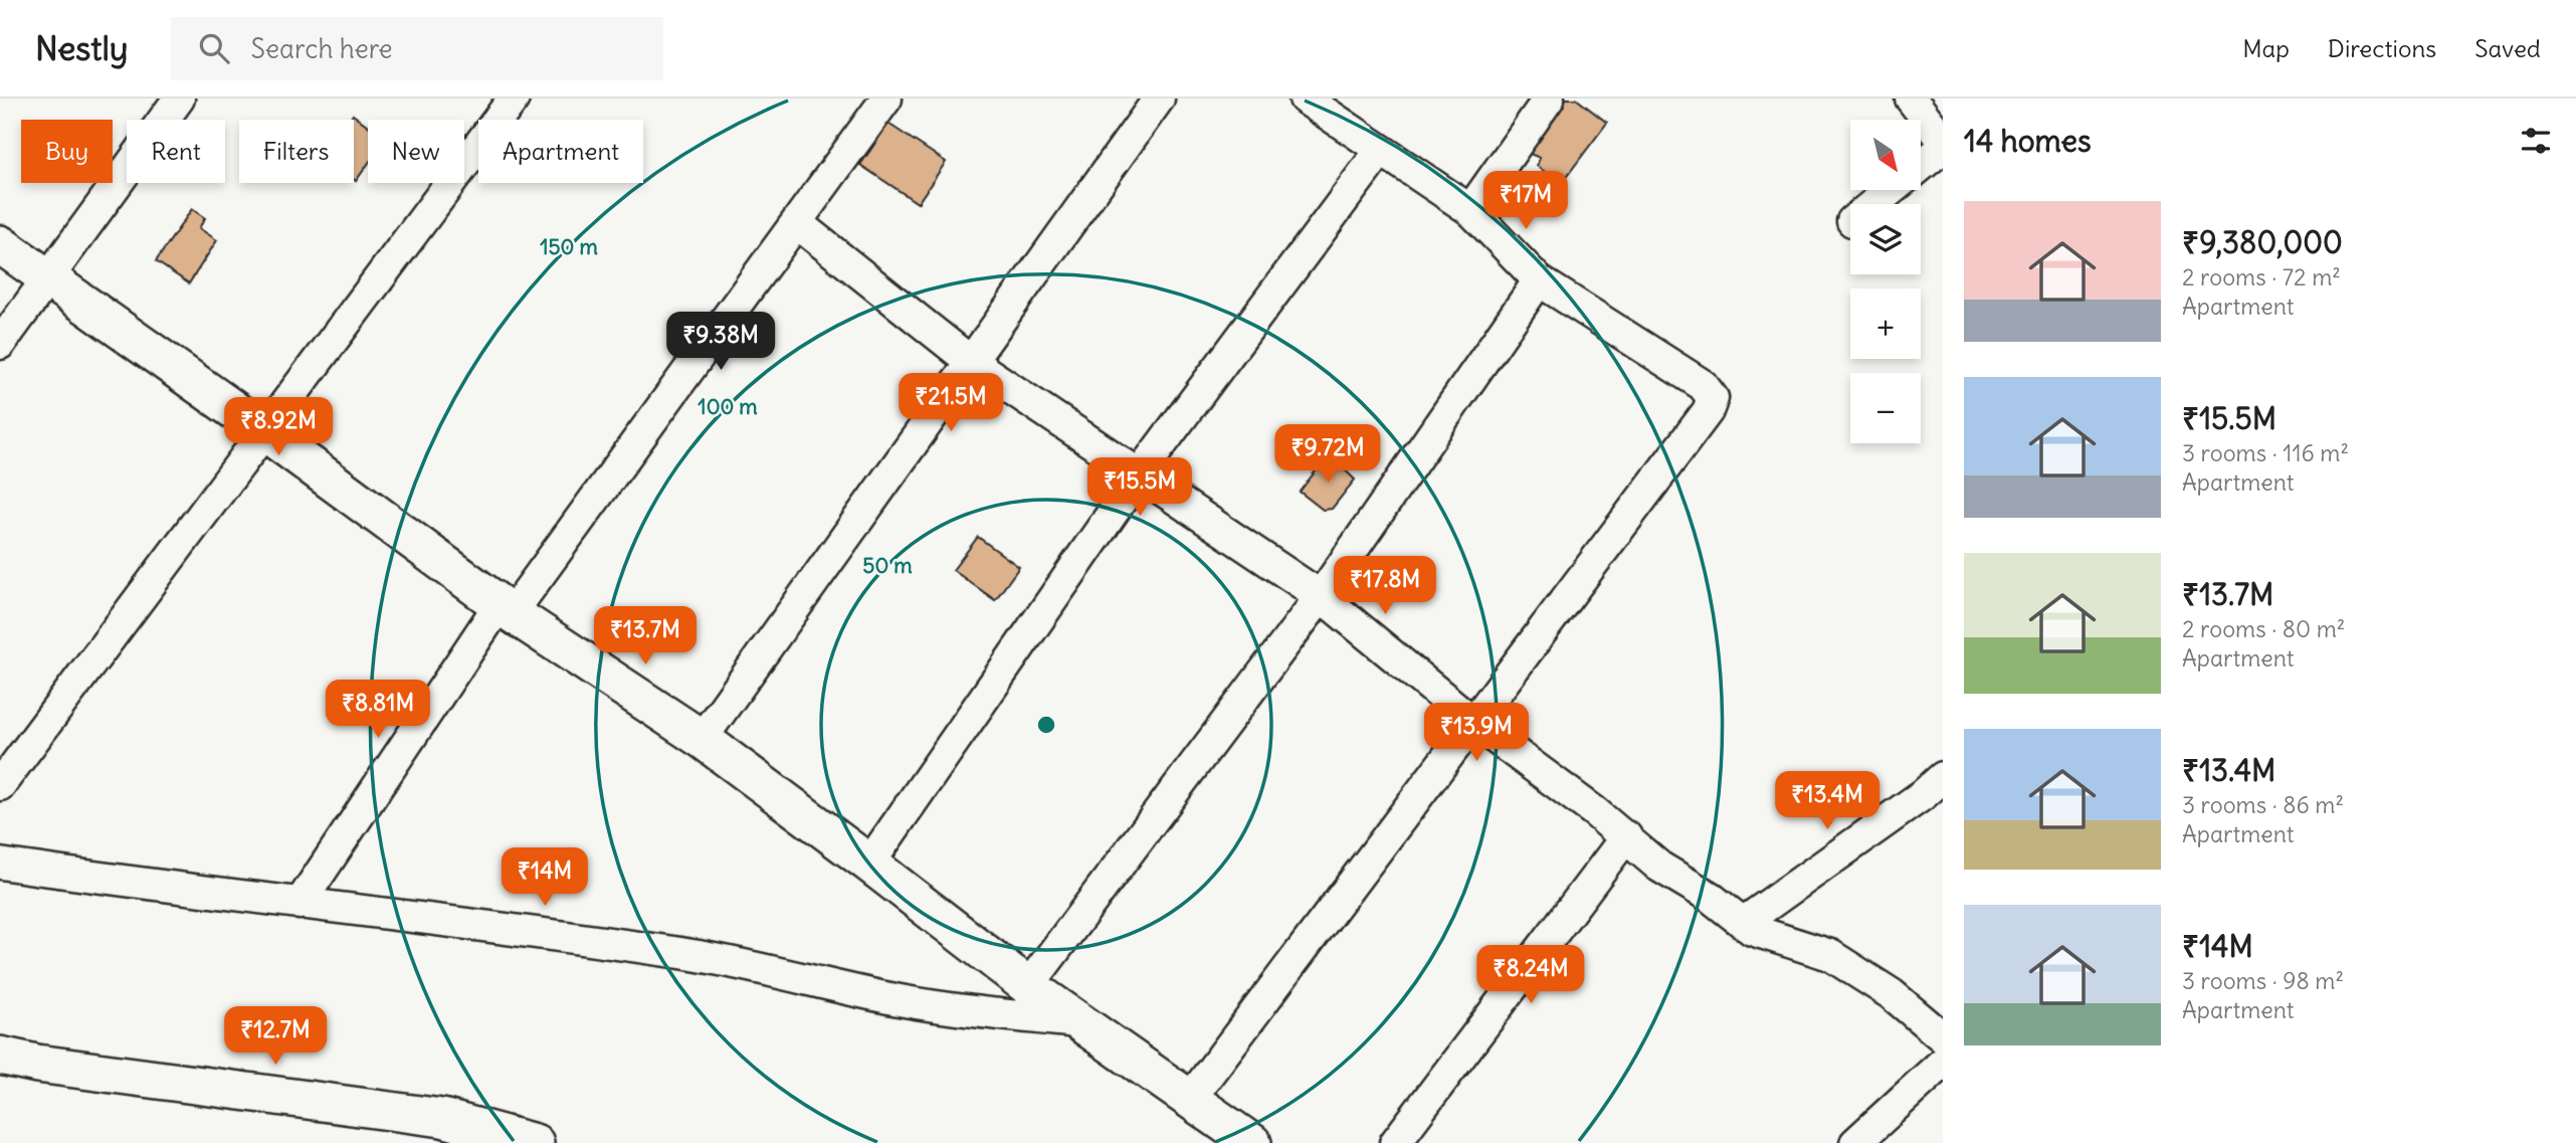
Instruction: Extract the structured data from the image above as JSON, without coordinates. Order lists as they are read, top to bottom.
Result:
{
  "north": "bottom right",
  "page": {
    "header": "Nestly",
    "search": "Search here",
    "nav": ["Map", "Directions", "Saved"],
    "heading": "14 homes",
    "map_buttons": ["+", "−"],
    "chip": [
      "Buy",
      "Rent",
      "Filters",
      "New",
      "Apartment"
    ],
    "price": [
      "₹17M",
      "₹9.38M",
      "₹21.5M",
      "₹8.92M",
      "₹9.72M",
      "₹15.5M",
      "₹17.8M",
      "₹13.7M",
      "₹8.81M",
      "₹13.9M",
      "₹13.4M",
      "₹14M",
      "₹8.24M",
      "₹12.7M"
    ],
    "list": [
      {
        "name": "₹9,380,000",
        "note": "2 rooms · 72 m² · Apartment"
      },
      {
        "name": "₹15.5M",
        "note": "3 rooms · 116 m² · Apartment"
      },
      {
        "name": "₹13.7M",
        "note": "2 rooms · 80 m² · Apartment"
      },
      {
        "name": "₹13.4M",
        "note": "3 rooms · 86 m² · Apartment"
      },
      {
        "name": "₹14M",
        "note": "3 rooms · 98 m² · Apartment"
      }
    ]
  },
  "rings": ["150 m", "100 m", "50 m"]
}
